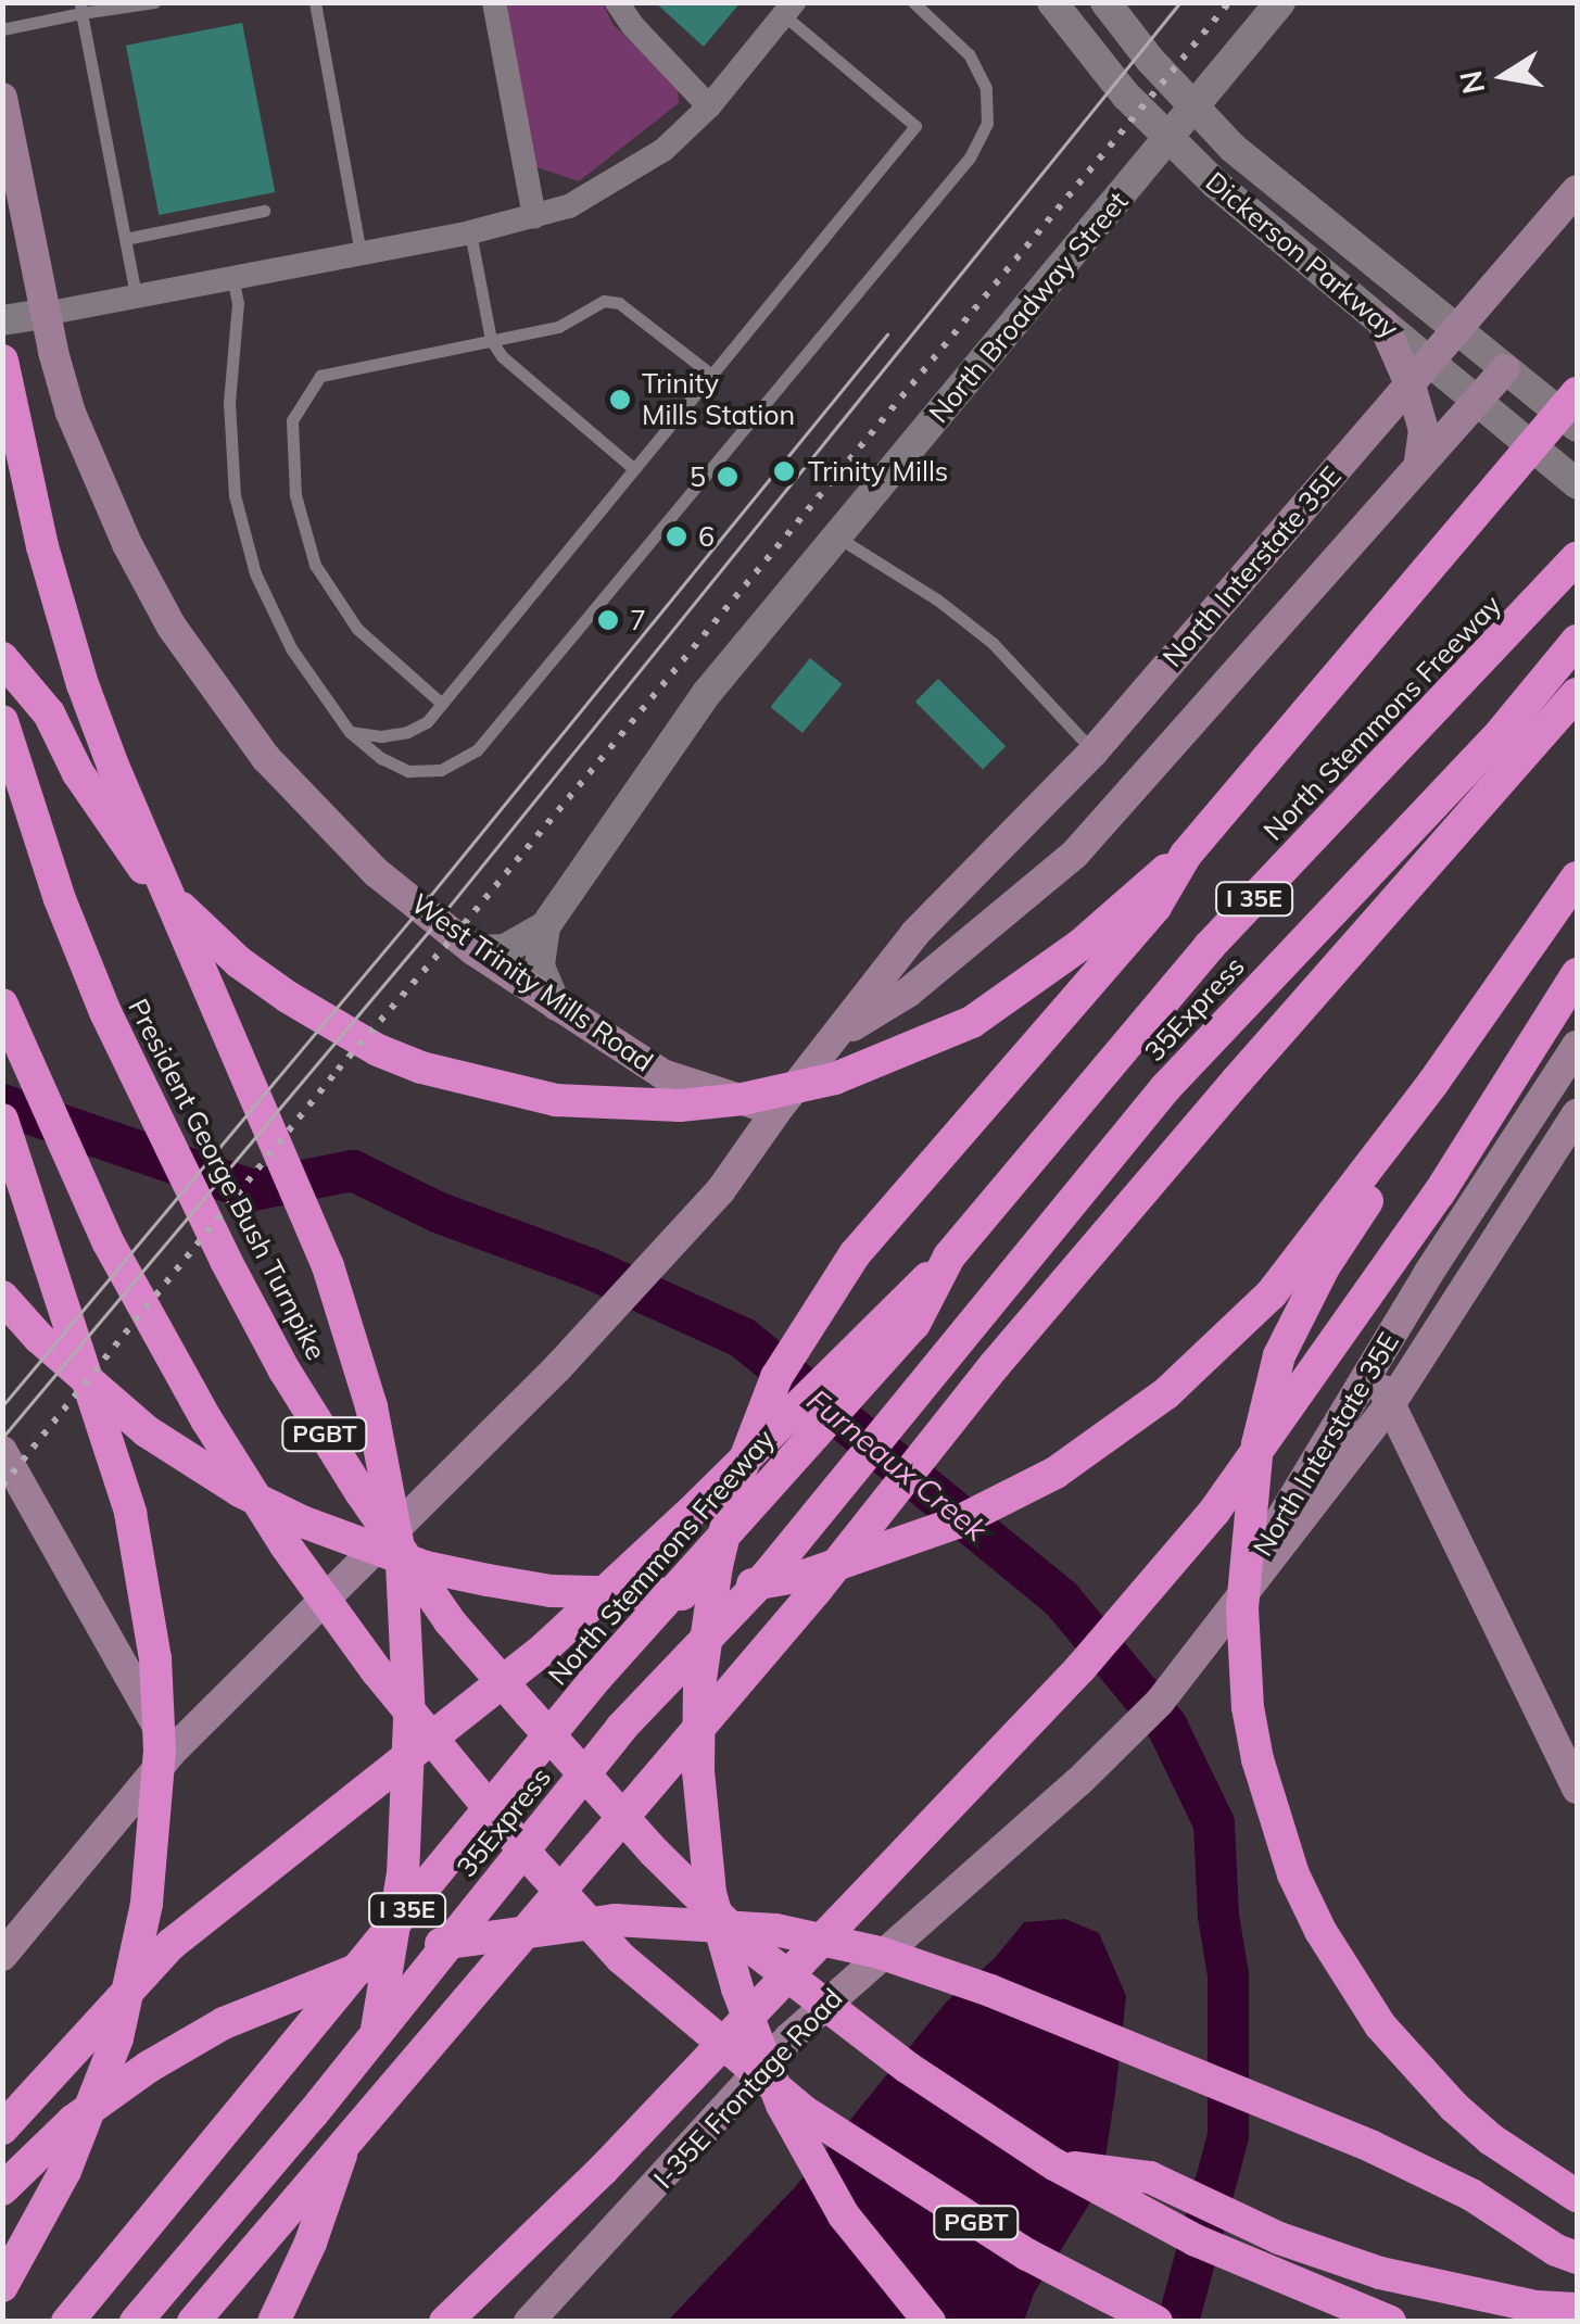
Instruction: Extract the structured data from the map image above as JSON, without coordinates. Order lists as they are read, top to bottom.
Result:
{
  "streets": {
    "highway": [
      "North Stemmons Freeway",
      "I 35E",
      "35Express",
      "President George Bush Turnpike",
      "PGBT"
    ],
    "main road": ["North Interstate 35E", "West Trinity Mills Road", "I-35E Frontage Road"],
    "street": ["Dickerson Parkway", "North Broadway Street"]
  },
  "crossings": [
    ["Dickerson Parkway", "North Interstate 35E"],
    ["North Broadway Street", "West Trinity Mills Road"],
    ["North Interstate 35E", "West Trinity Mills Road"],
    ["North Interstate 35E", "I-35E Frontage Road"]
  ],
  "water": ["Furneaux Creek"],
  "places": [
    "Trinity Mills Station",
    "Trinity Mills",
    "5",
    "6",
    "7"
  ],
  "north": "left"
}
